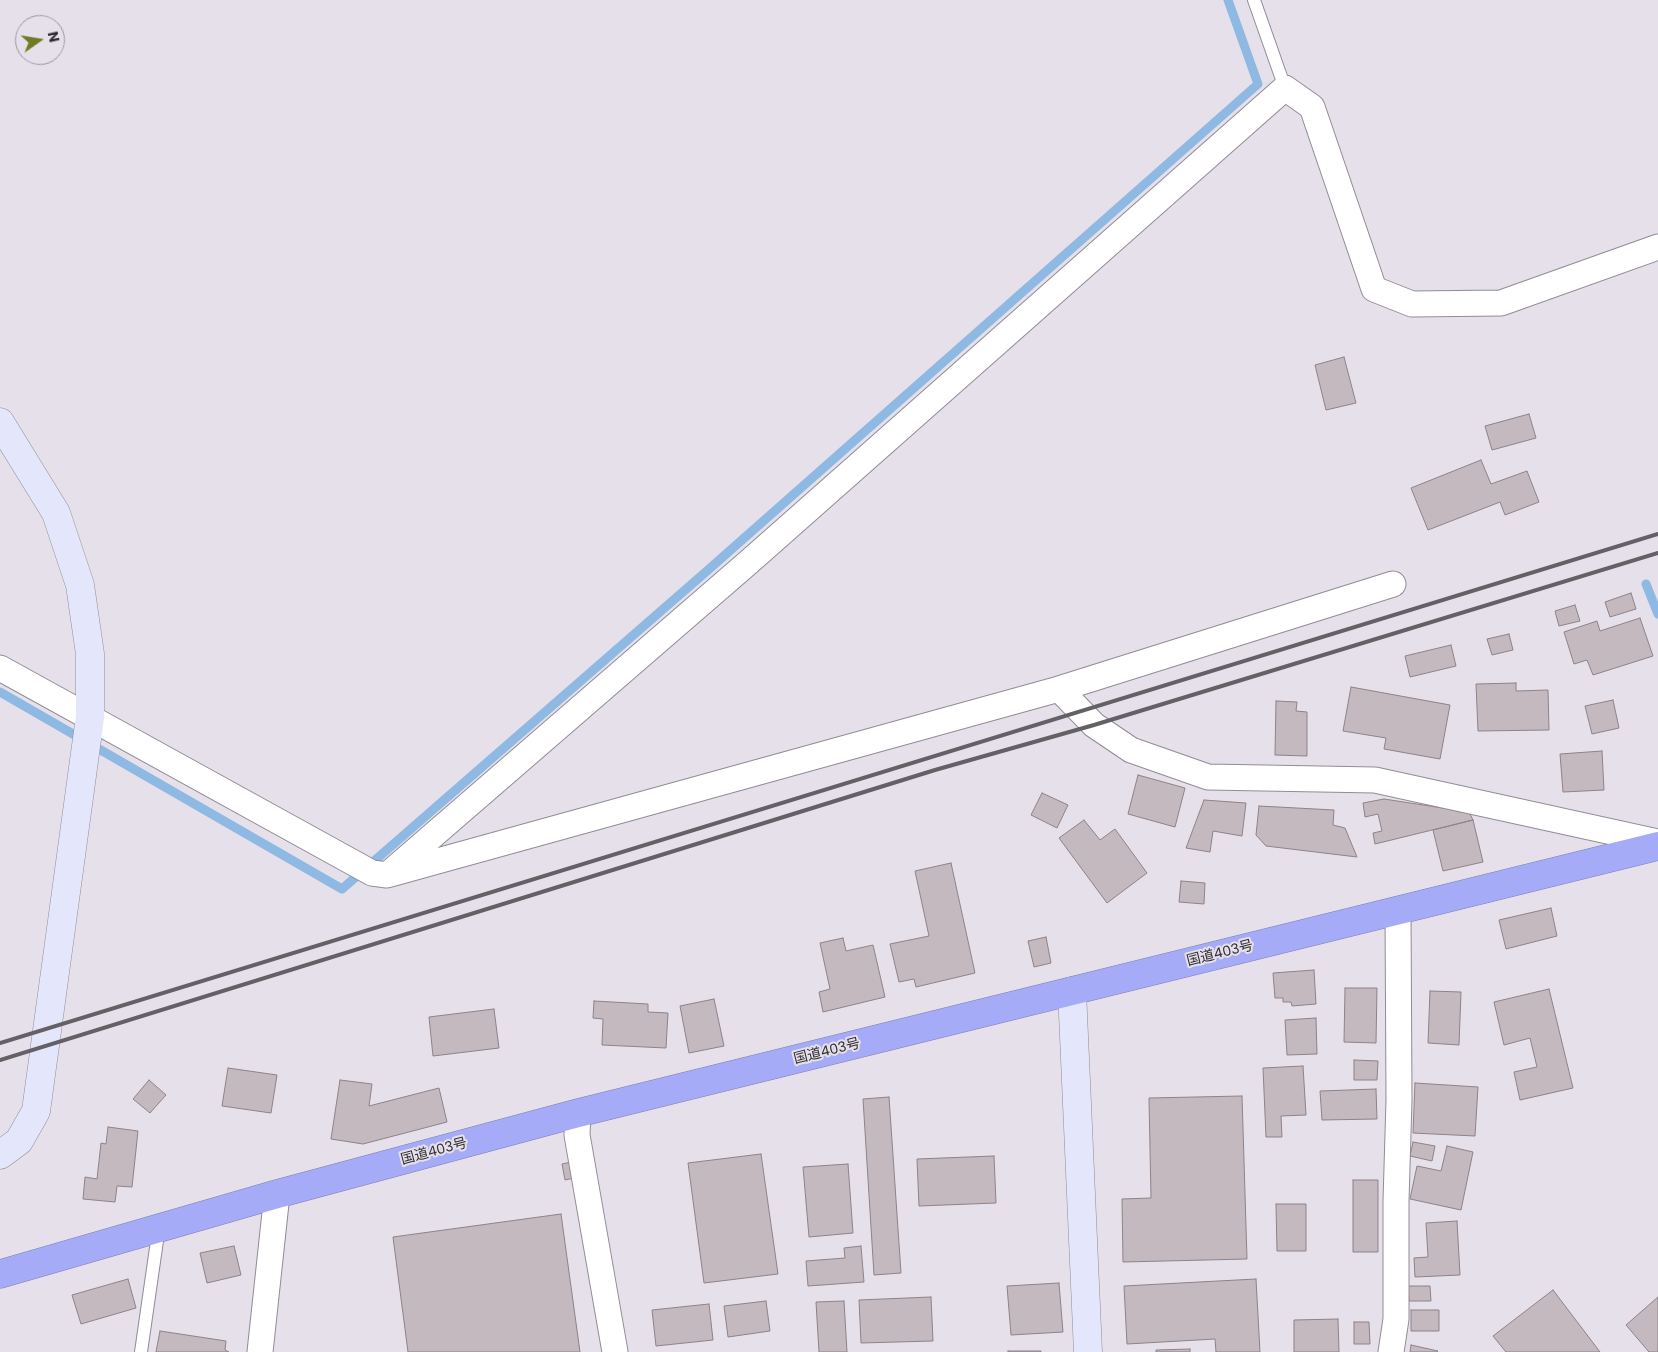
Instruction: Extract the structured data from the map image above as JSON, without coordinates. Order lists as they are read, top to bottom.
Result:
{
  "streets": {
    "highway": ["国道403号"]
  },
  "north": "right"
}
